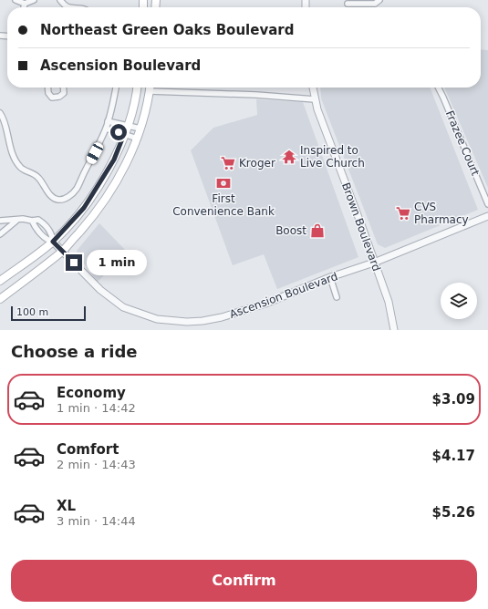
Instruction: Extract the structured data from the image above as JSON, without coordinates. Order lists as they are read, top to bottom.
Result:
{
  "streets": {
    "street": ["Frazee Court", "Brown Boulevard", "Ascension Boulevard"]
  },
  "crossings": [
    ["Brown Boulevard", "Ascension Boulevard"]
  ],
  "places": {
    "temple": ["Inspired to Live Church"],
    "supermarket": ["Kroger", "CVS Pharmacy"],
    "bank": ["First Convenience Bank"],
    "shop": ["Boost"]
  },
  "scale_bar": "100 m",
  "page": {
    "banner": ["Northeast Green Oaks Boulevard", "Ascension Boulevard"],
    "bubble": "1 min",
    "scale": "100 m",
    "heading": "Choose a ride",
    "list": [
      {
        "name": "Economy",
        "note": "1 min · 14:42",
        "value": "$3.09"
      },
      {
        "name": "Comfort",
        "note": "2 min · 14:43",
        "value": "$4.17"
      },
      {
        "name": "XL",
        "note": "3 min · 14:44",
        "value": "$5.26"
      }
    ],
    "buttons": "Confirm"
  }
}
